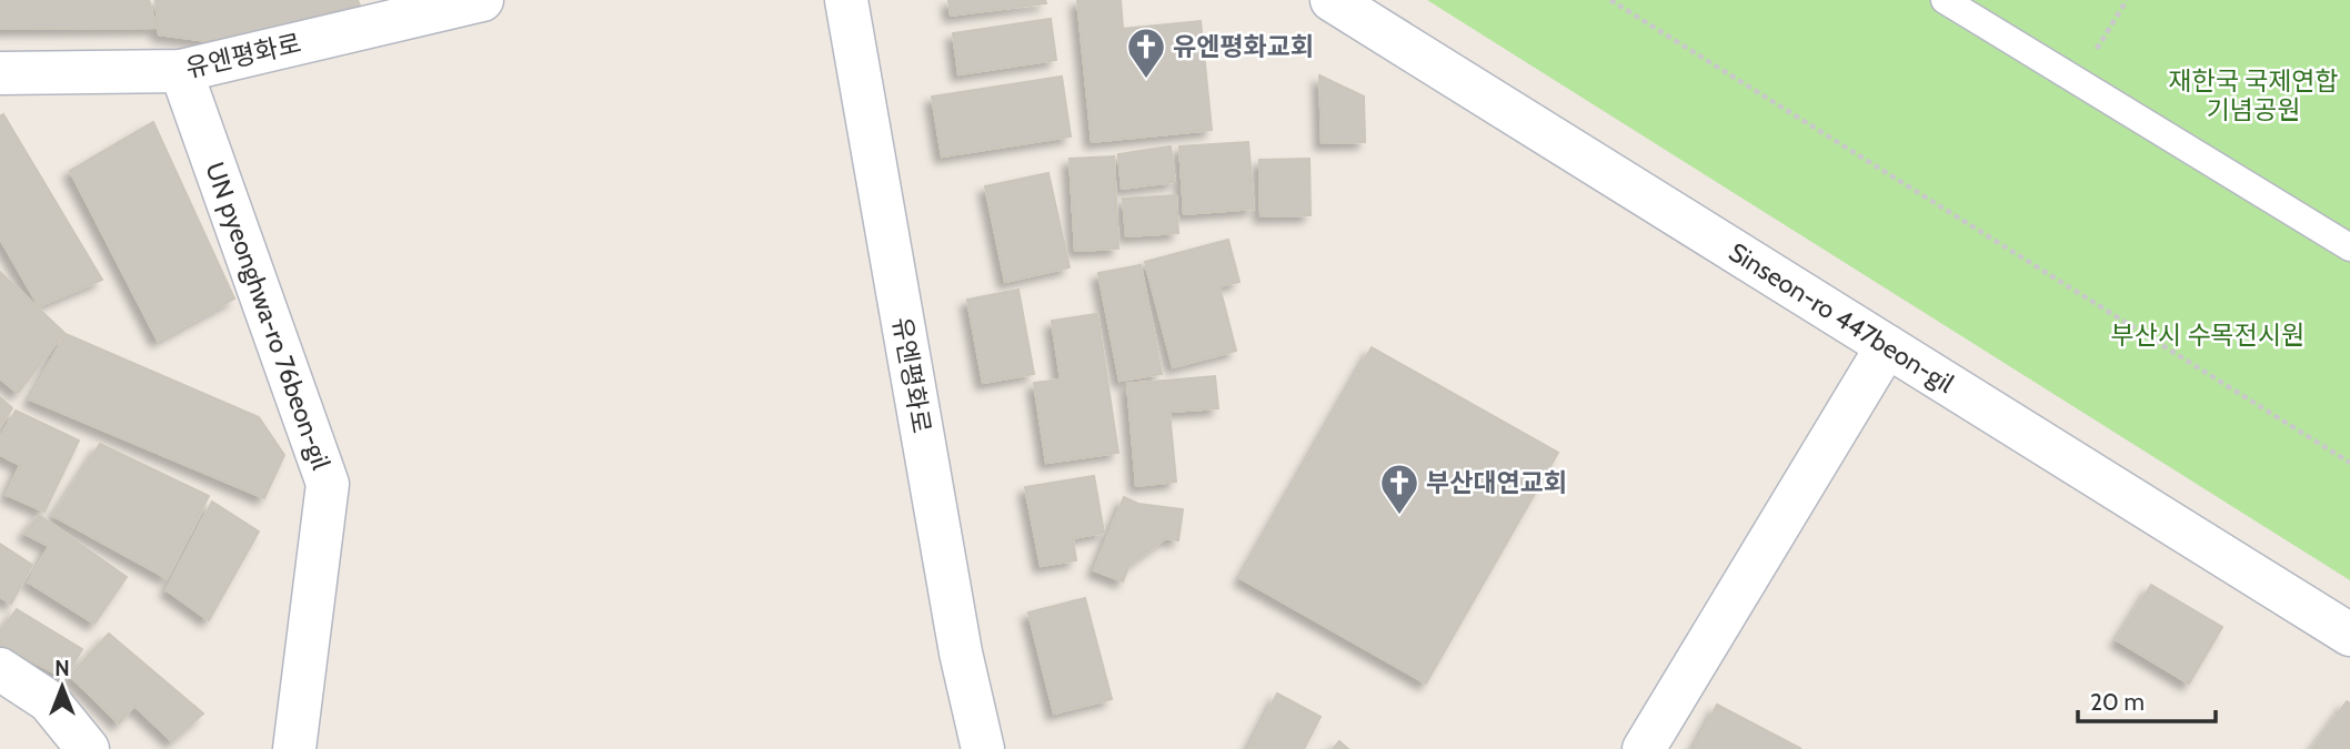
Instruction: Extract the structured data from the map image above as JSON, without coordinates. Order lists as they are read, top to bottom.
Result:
{
  "streets": {
    "street": ["유엔평화로", "UN pyeonghwa-ro 76beon-gil", "Sinseon-ro 447beon-gil"]
  },
  "crossings": [
    ["유엔평화로", "UN pyeonghwa-ro 76beon-gil"]
  ],
  "parks": ["재한국 국제연합 기념공원", "부산시 수목전시원"],
  "places": {
    "church": ["유엔평화교회", "부산대연교회"]
  },
  "scale_bar": "20 m",
  "north": "top"
}
